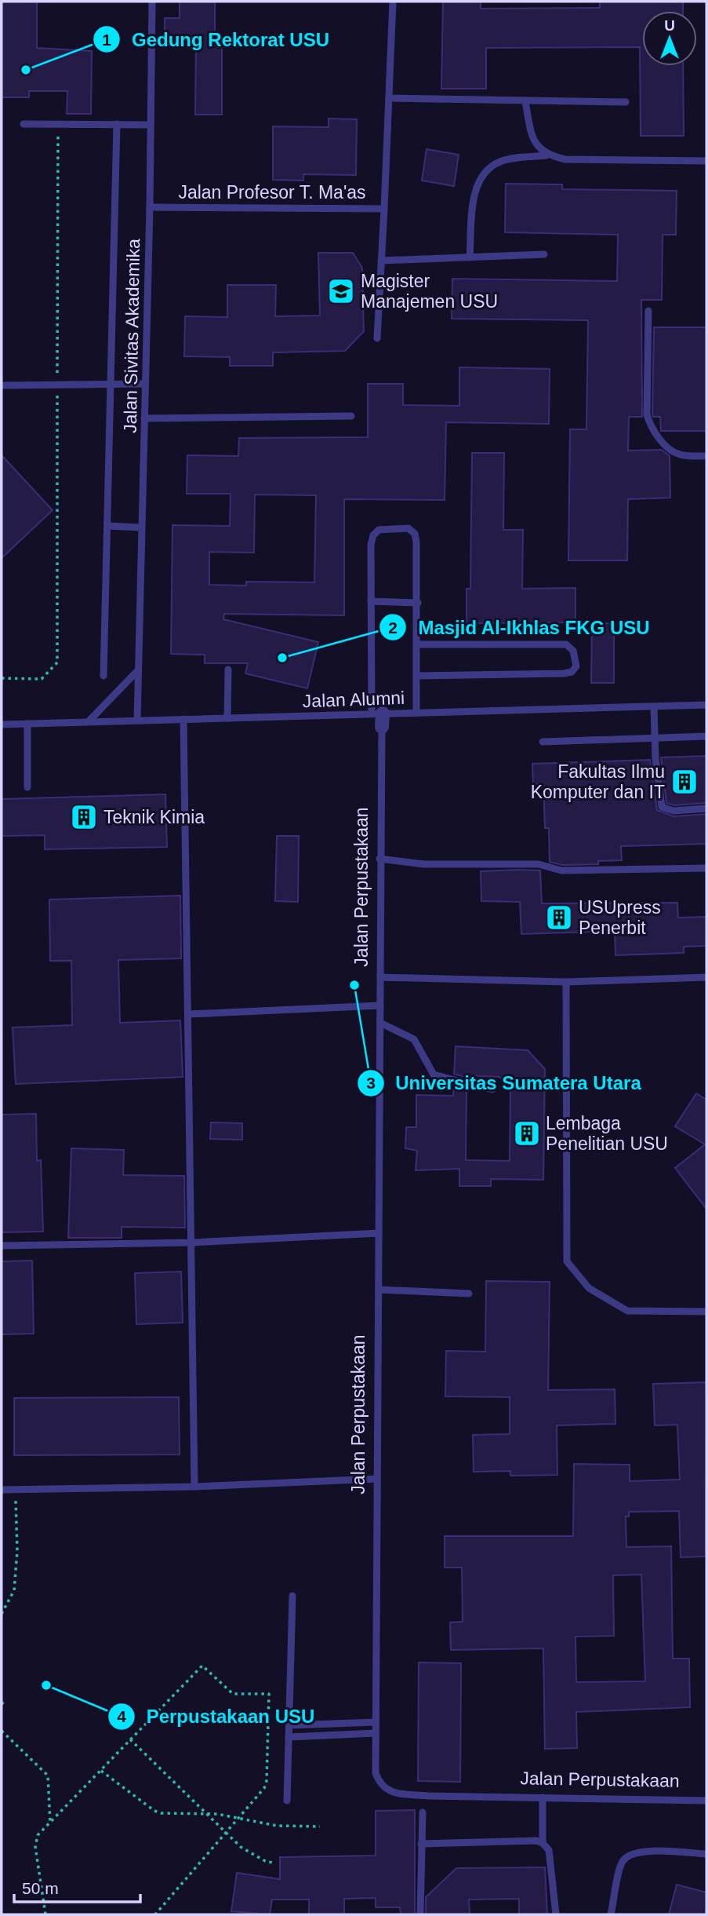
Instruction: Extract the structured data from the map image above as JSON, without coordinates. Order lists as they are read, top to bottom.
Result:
{
  "streets": {
    "lane": [
      "Jalan Profesor T. Ma'as",
      "Jalan Sivitas Akademika",
      "Jalan Alumni",
      "Jalan Perpustakaan"
    ]
  },
  "crossings": [
    ["Jalan Profesor T. Ma'as", "Jalan Sivitas Akademika"],
    ["Jalan Sivitas Akademika", "Jalan Alumni"],
    ["Jalan Alumni", "Jalan Perpustakaan"]
  ],
  "places": {
    "other": [
      "Gedung Rektorat USU",
      "Masjid Al-Ikhlas FKG USU",
      "Universitas Sumatera Utara",
      "Perpustakaan USU"
    ],
    "school or university": ["Magister Manajemen USU"],
    "building": [
      "Fakultas Ilmu Komputer dan IT",
      "Teknik Kimia",
      "USUpress Penerbit",
      "Lembaga Penelitian USU"
    ]
  },
  "scale_bar": "50 m",
  "north": "top"
}
